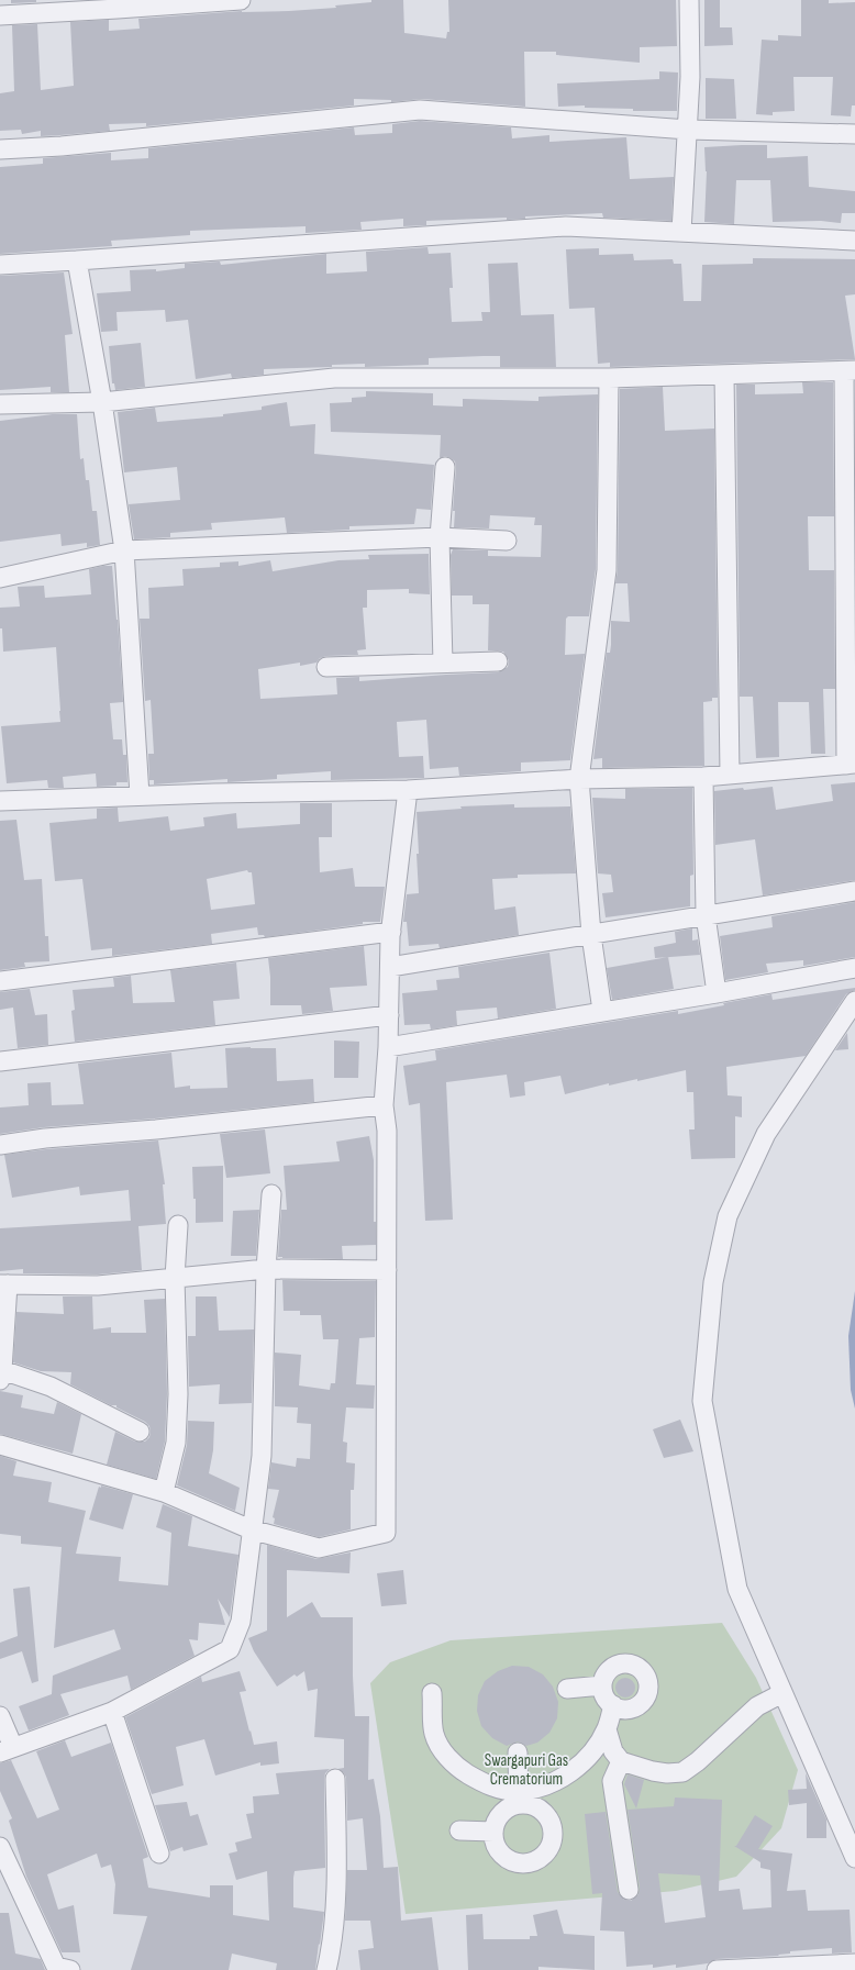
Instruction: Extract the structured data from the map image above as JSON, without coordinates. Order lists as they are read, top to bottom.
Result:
{
  "parks": ["Swargapuri Gas Crematorium"]
}
